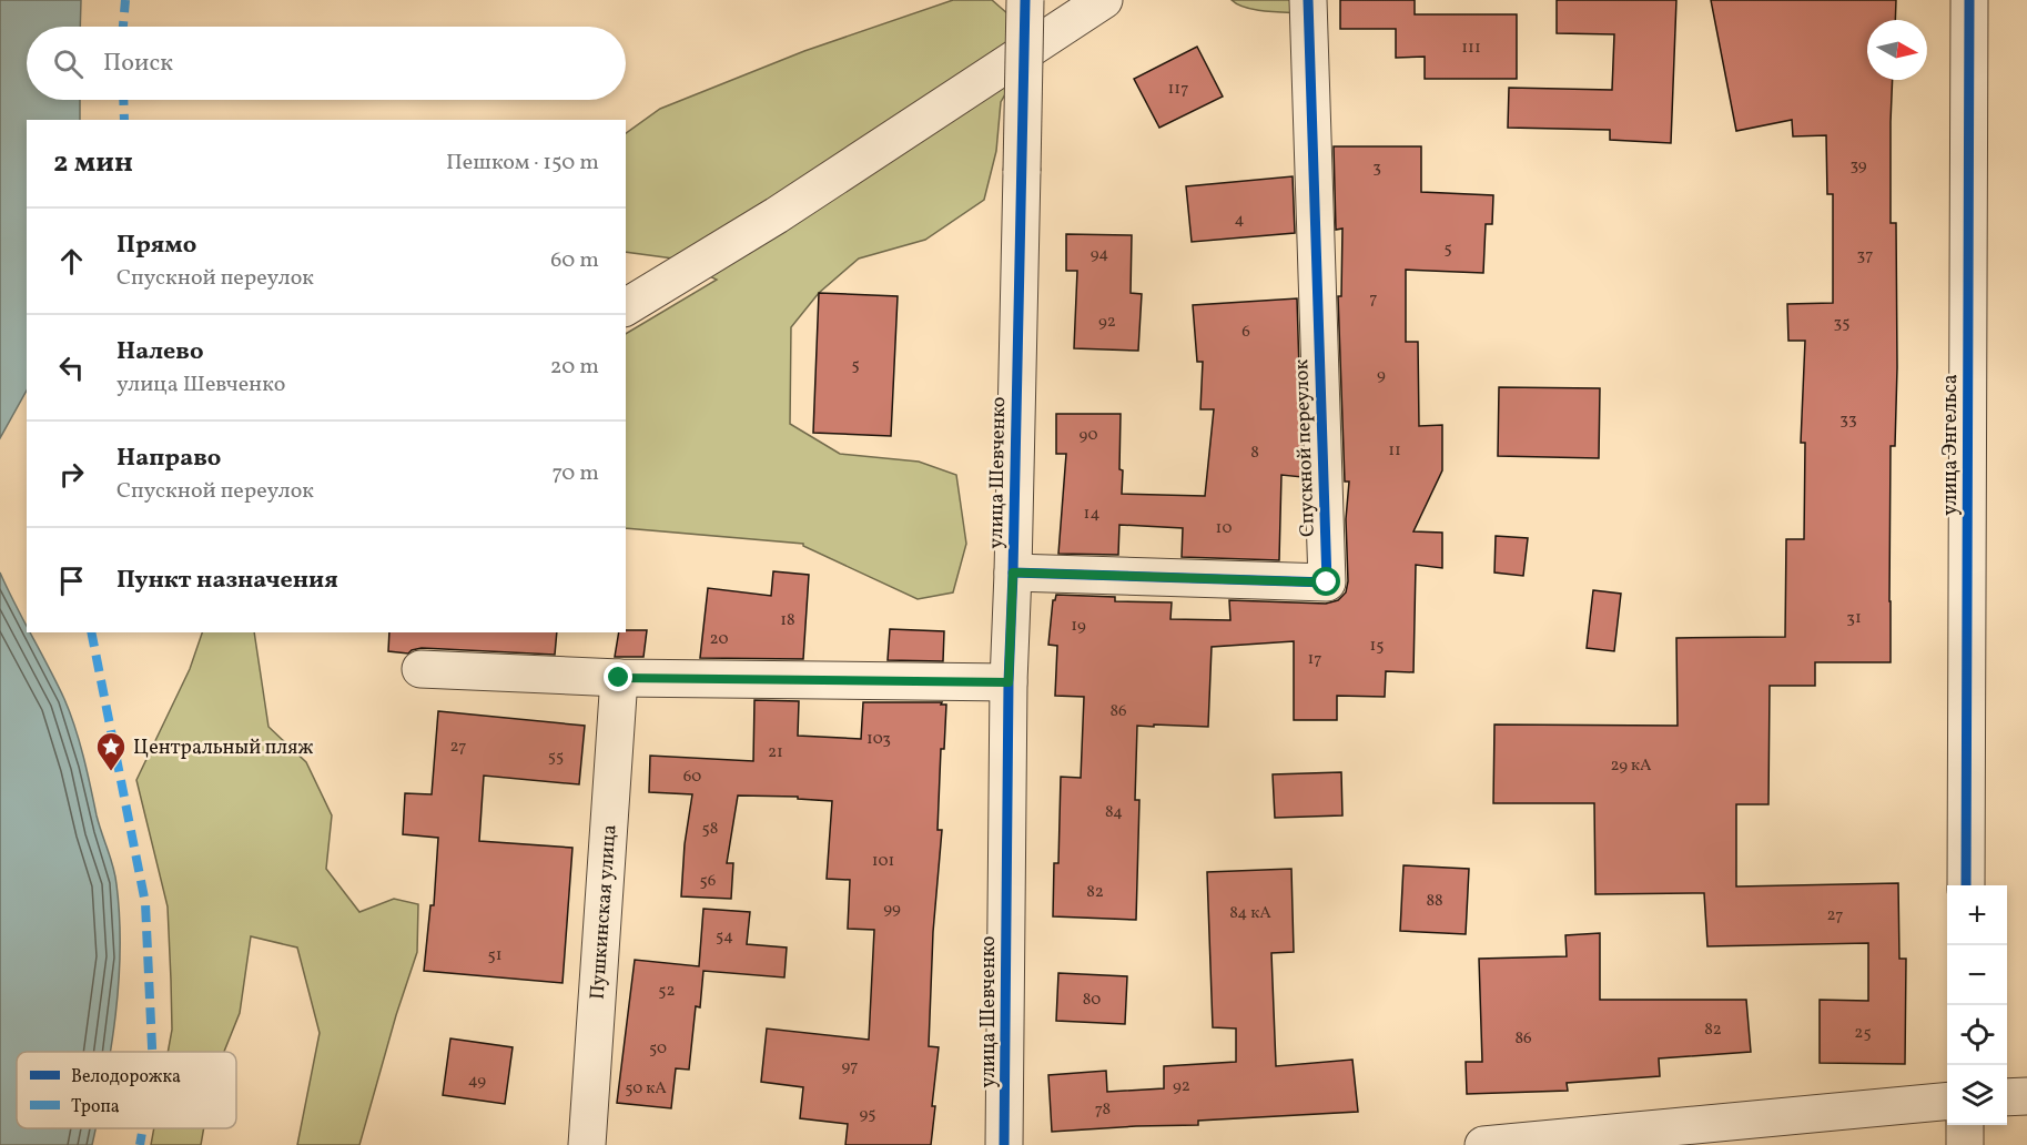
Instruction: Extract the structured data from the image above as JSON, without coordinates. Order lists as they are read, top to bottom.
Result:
{
  "streets": {
    "street": [
      "улица Энгельса",
      "Спускной переулок",
      "улица Шевченко",
      "Пушкинская улица"
    ]
  },
  "crossings": [
    ["Спускной переулок", "улица Шевченко"]
  ],
  "places": {
    "place": ["Центральный пляж"]
  },
  "house_numbers": [
    "111",
    "117",
    "39",
    "3",
    "4",
    "5",
    "94",
    "37",
    "7",
    "92",
    "35",
    "6",
    "5",
    "9",
    "33",
    "90",
    "11",
    "8",
    "14",
    "10",
    "31",
    "18",
    "19",
    "20",
    "15",
    "17",
    "86",
    "103",
    "27",
    "21",
    "55",
    "29 кА",
    "60",
    "84",
    "58",
    "101",
    "56",
    "82",
    "88",
    "99",
    "84 кА",
    "27",
    "54",
    "51",
    "52",
    "80",
    "82",
    "25",
    "86",
    "50",
    "97",
    "49",
    "92",
    "50 кА",
    "78",
    "95"
  ],
  "legend": ["Велодорожка", "Тропа"],
  "north": "right",
  "page": {
    "search": "Поиск",
    "heading": ["2 мин", "Пешком · 150 m"],
    "list": [
      ["Прямо", "Спускной переулок", "60 m"],
      ["Налево", "улица Шевченко", "20 m"],
      ["Направо", "Спускной переулок", "70 m"],
      "Пункт назначения"
    ],
    "map_buttons": ["+", "−"]
  }
}
